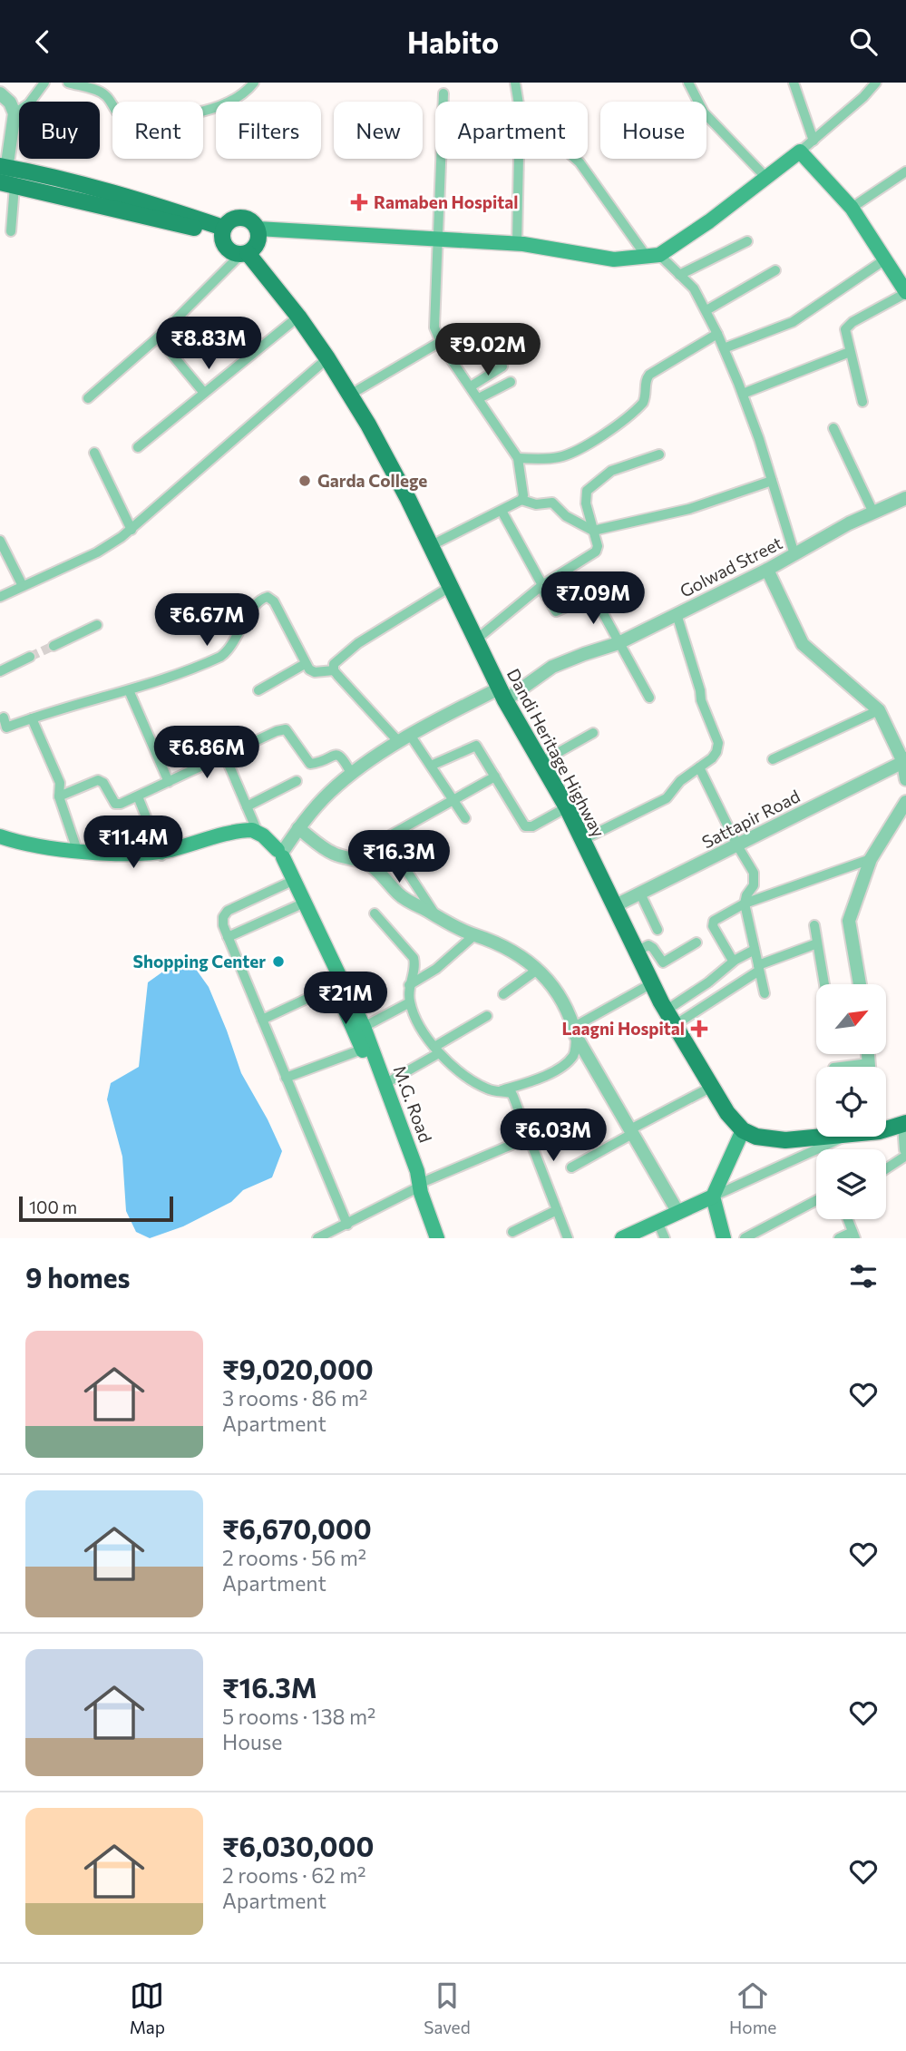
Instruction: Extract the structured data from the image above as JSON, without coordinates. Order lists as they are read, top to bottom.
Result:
{
  "streets": {
    "highway": ["Dandi Heritage Highway"],
    "main road": ["M.G. Road"],
    "street": ["Golwad Street", "Sattapir Road"]
  },
  "crossings": [
    ["Golwad Street", "Dandi Heritage Highway"],
    ["Golwad Street", "M.G. Road"],
    ["Dandi Heritage Highway", "Sattapir Road"]
  ],
  "places": {
    "health": ["Ramaben Hospital", "Laagni Hospital"],
    "other": ["Garda College", "Shopping Center"]
  },
  "scale_bar": "100 m",
  "north": "top right",
  "page": {
    "header": "Habito",
    "chip": [
      "Buy",
      "Rent",
      "Filters",
      "New",
      "Apartment",
      "House"
    ],
    "price": [
      "₹8.83M",
      "₹9.02M",
      "₹7.09M",
      "₹6.67M",
      "₹6.86M",
      "₹11.4M",
      "₹16.3M",
      "₹21M",
      "₹6.03M"
    ],
    "scale": "100 m",
    "heading": "9 homes",
    "list": [
      {
        "name": "₹9,020,000",
        "note": "3 rooms · 86 m² · Apartment"
      },
      {
        "name": "₹6,670,000",
        "note": "2 rooms · 56 m² · Apartment"
      },
      {
        "name": "₹16.3M",
        "note": "5 rooms · 138 m² · House"
      },
      {
        "name": "₹6,030,000",
        "note": "2 rooms · 62 m² · Apartment"
      }
    ],
    "tabs": ["Map", "Saved", "Home"]
  }
}
